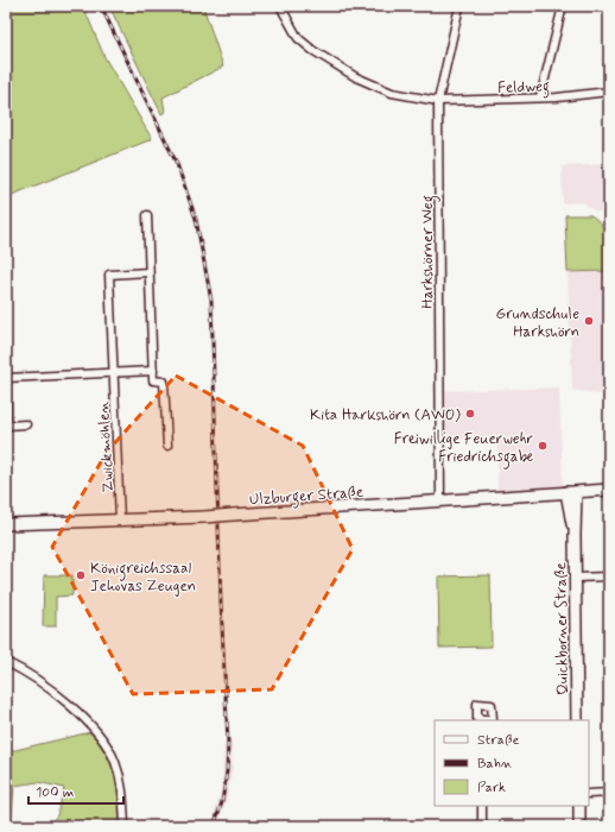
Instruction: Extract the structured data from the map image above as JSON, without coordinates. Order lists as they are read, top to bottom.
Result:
{
  "streets": {
    "main road": ["Ulzburger Straße", "Quickborner Straße"],
    "street": ["Feldweg", "Harkshörner Weg", "Zwickmöhlen"]
  },
  "crossings": [
    ["Feldweg", "Harkshörner Weg"],
    ["Harkshörner Weg", "Ulzburger Straße"],
    ["Zwickmöhlen", "Ulzburger Straße"],
    ["Ulzburger Straße", "Quickborner Straße"]
  ],
  "places": [
    "Grundschule Harkshörn",
    "Kita Harkshörn (AWO)",
    "Freiwillige Feuerwehr Friedrichsgabe",
    "Königreichssaal Jehovas Zeugen"
  ],
  "legend": ["Straße", "Bahn", "Park"],
  "scale_bar": "100 m"
}
